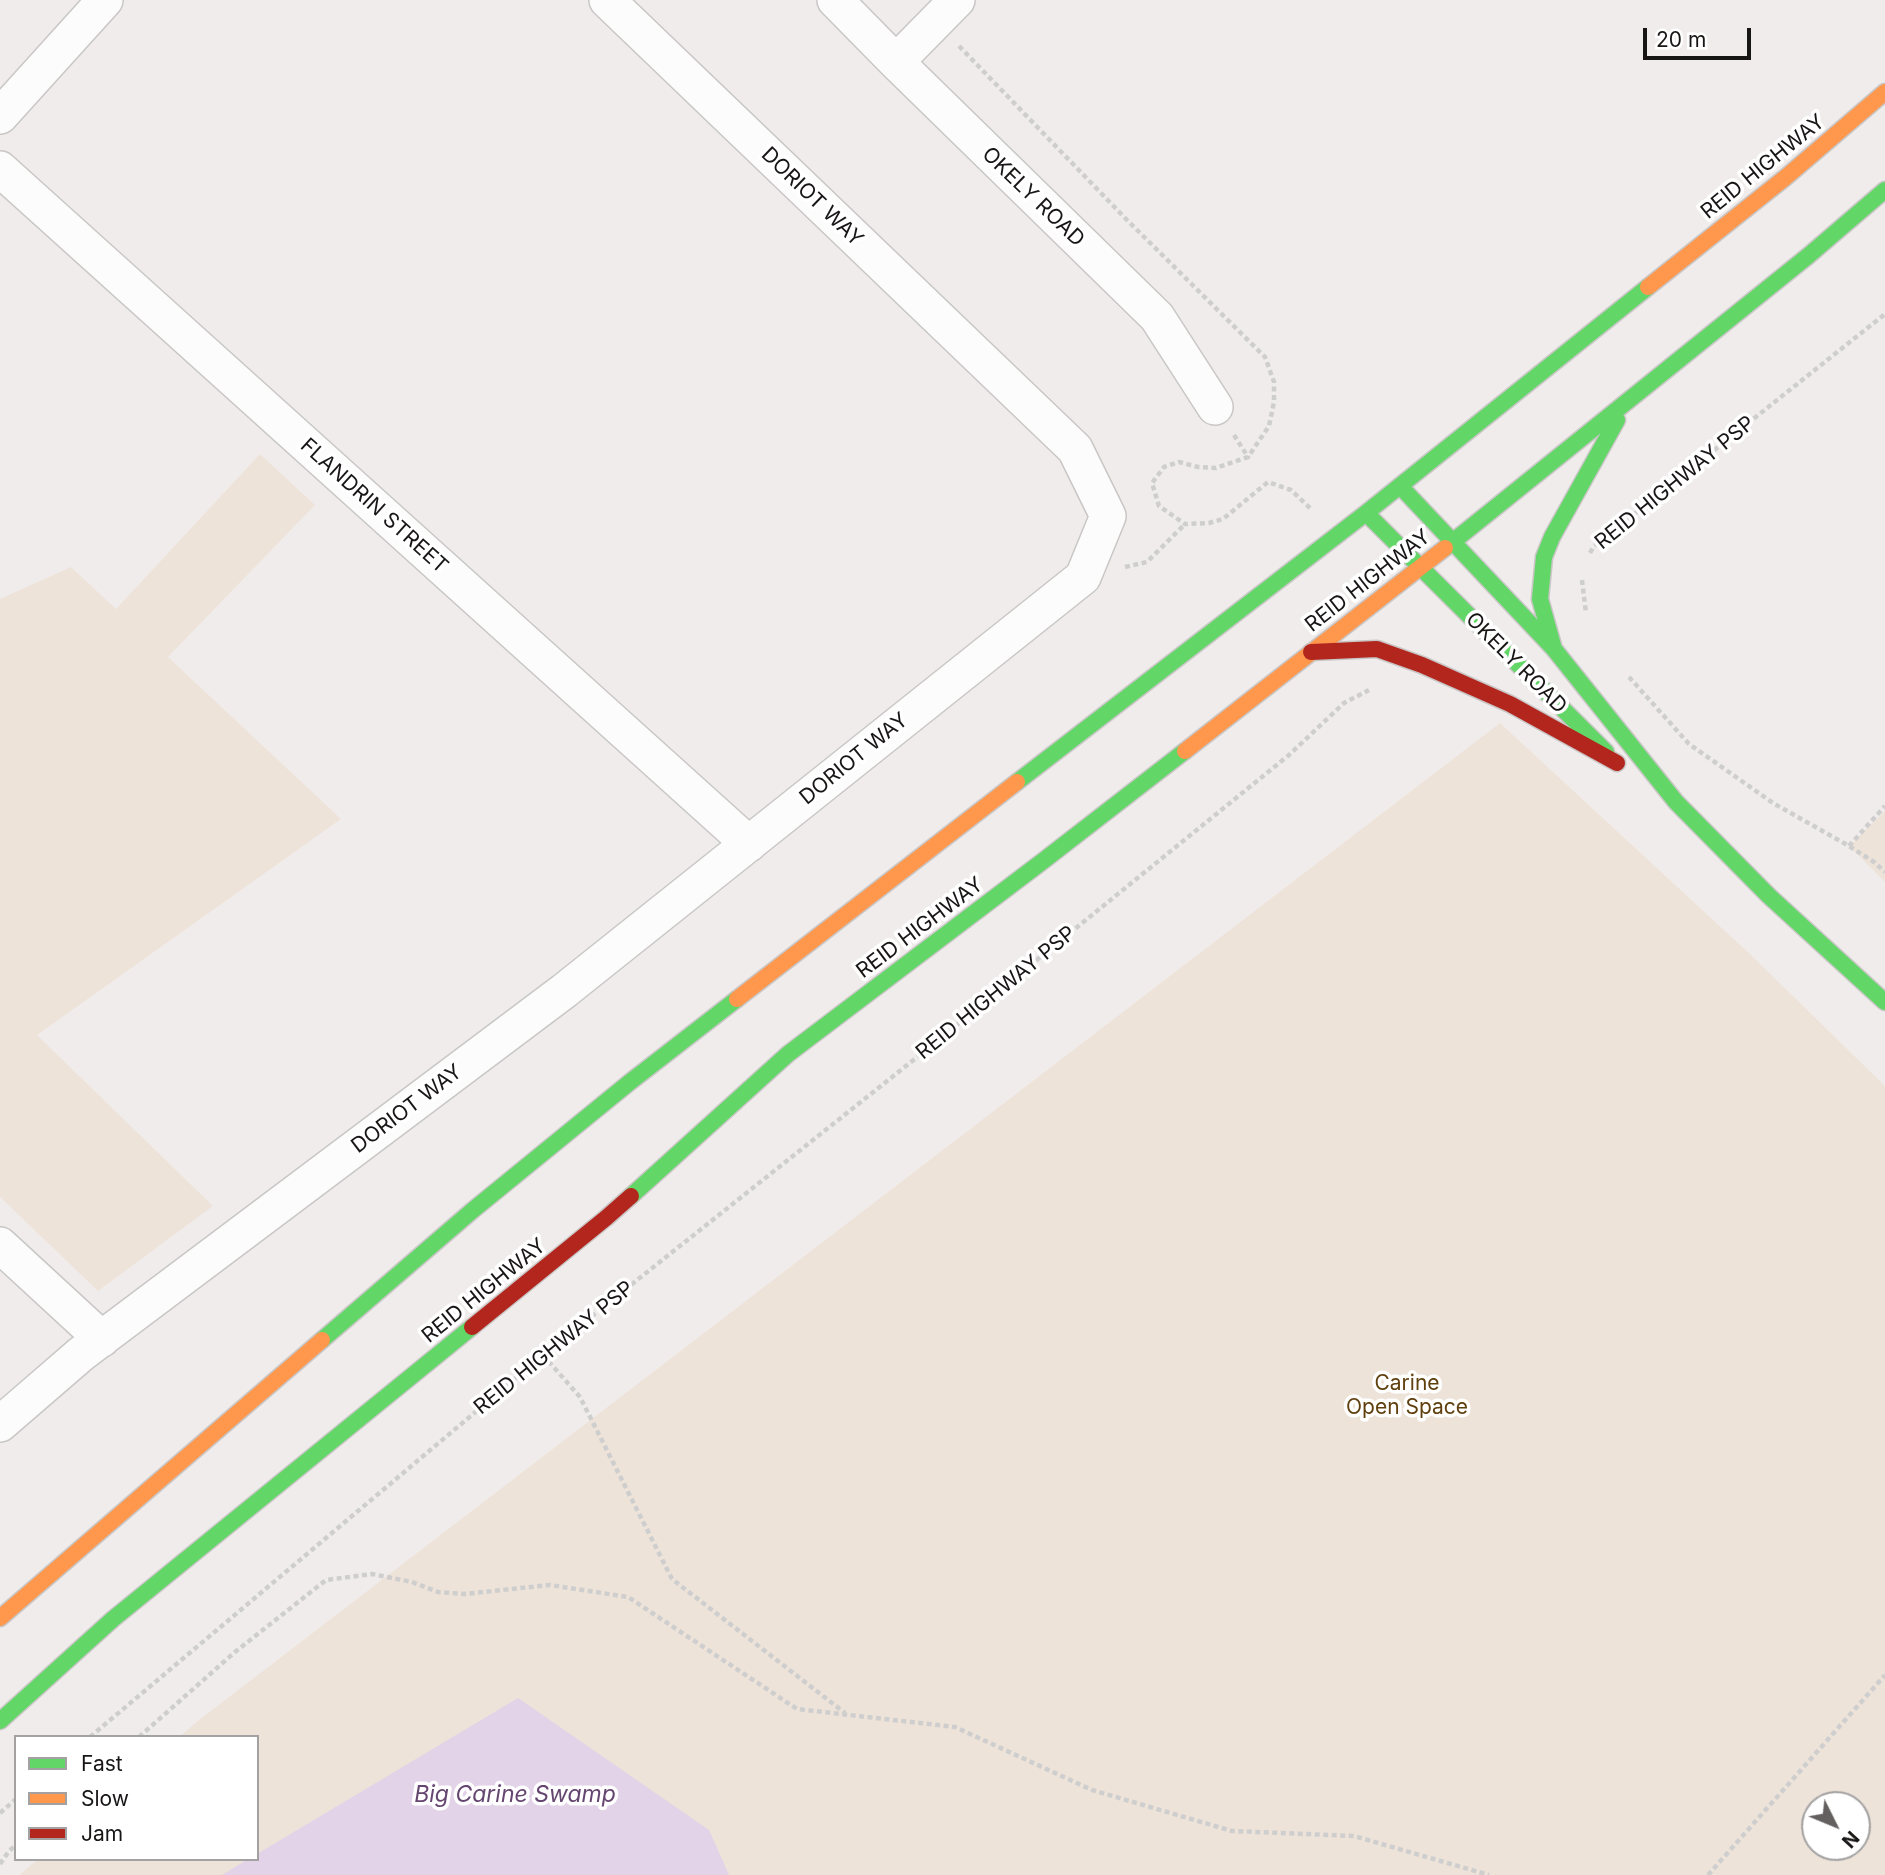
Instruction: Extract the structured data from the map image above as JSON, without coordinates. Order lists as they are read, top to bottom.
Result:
{
  "streets": {
    "main road": ["REID HIGHWAY", "OKELY ROAD"],
    "street": ["DORIOT WAY", "FLANDRIN STREET"],
    "path": ["REID HIGHWAY PSP"]
  },
  "crossings": [
    ["REID HIGHWAY", "OKELY ROAD"],
    ["DORIOT WAY", "FLANDRIN STREET"]
  ],
  "water": ["Big Carine Swamp"],
  "parks": ["Carine Open Space"],
  "legend": ["Fast", "Slow", "Jam"],
  "scale_bar": "20 m",
  "north": "bottom right"
}
